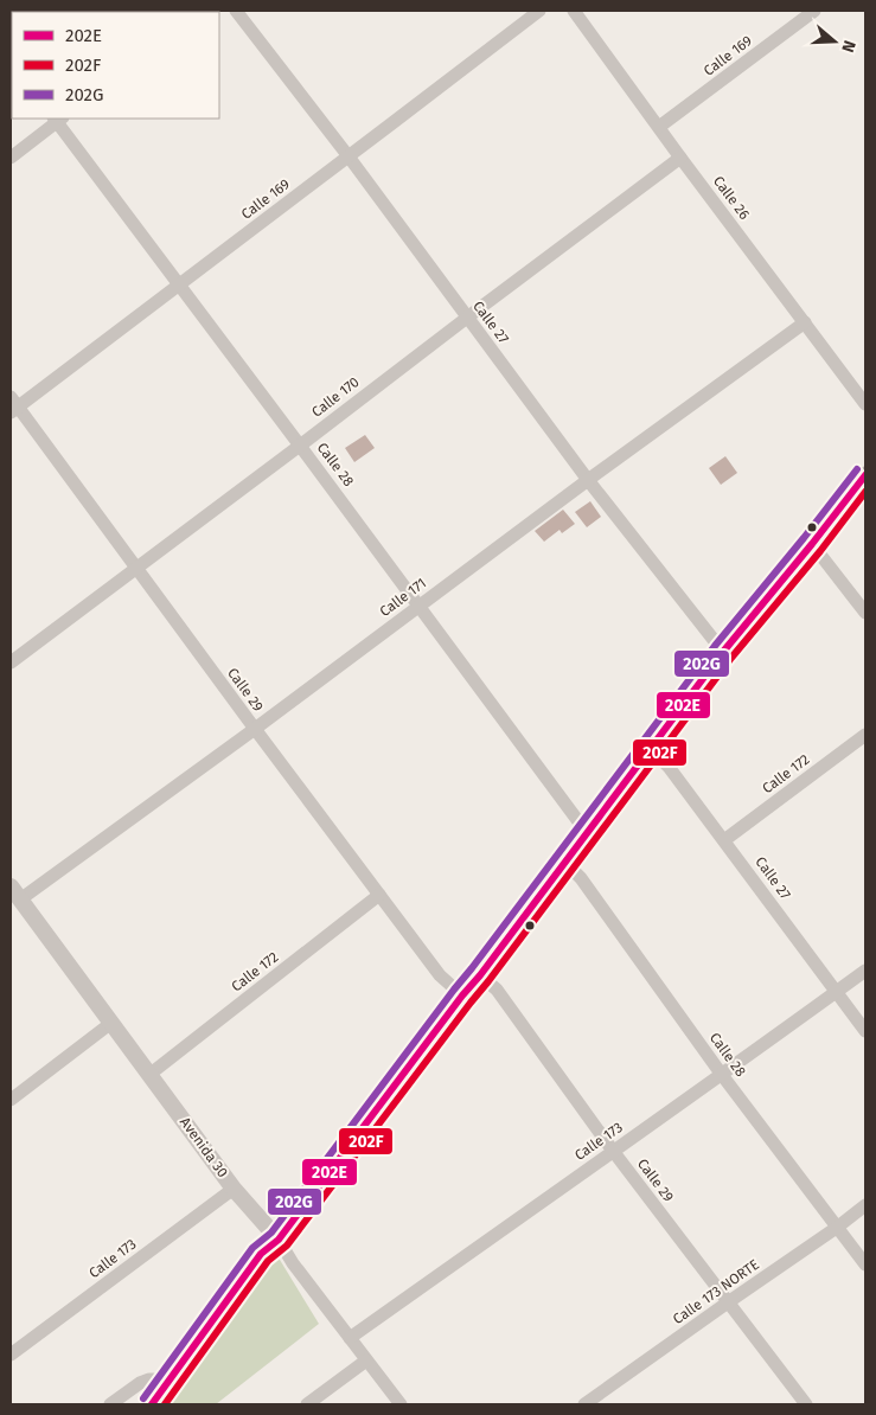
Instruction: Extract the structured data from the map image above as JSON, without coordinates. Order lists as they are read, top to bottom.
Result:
{
  "streets": {
    "street": [
      "Calle 169",
      "Calle 26",
      "Calle 27",
      "Calle 170",
      "Calle 28",
      "Calle 171",
      "Calle 29",
      "Calle 172",
      "Calle 173",
      "Avenida 30",
      "Calle 173 NORTE"
    ]
  },
  "crossings": [
    ["Calle 169", "Calle 26"],
    ["Calle 169", "Calle 27"],
    ["Calle 169", "Calle 28"],
    ["Calle 169", "Calle 29"],
    ["Calle 26", "Calle 170"],
    ["Calle 26", "Calle 171"],
    ["Calle 27", "Calle 170"],
    ["Calle 27", "Calle 171"],
    ["Calle 27", "Calle 172"],
    ["Calle 27", "Calle 173"],
    ["Calle 170", "Calle 28"],
    ["Calle 170", "Calle 29"],
    ["Calle 28", "Calle 171"],
    ["Calle 28", "Calle 173"],
    ["Calle 28", "Calle 173 NORTE"],
    ["Calle 171", "Calle 29"],
    ["Calle 171", "Avenida 30"],
    ["Calle 29", "Calle 172"],
    ["Calle 29", "Calle 173"],
    ["Calle 29", "Calle 173 NORTE"],
    ["Calle 172", "Avenida 30"],
    ["Calle 173", "Avenida 30"]
  ],
  "lines": ["transit line 202G", "transit line 202E", "transit line 202F"],
  "legend": ["202E", "202F", "202G"],
  "north": "right"
}
